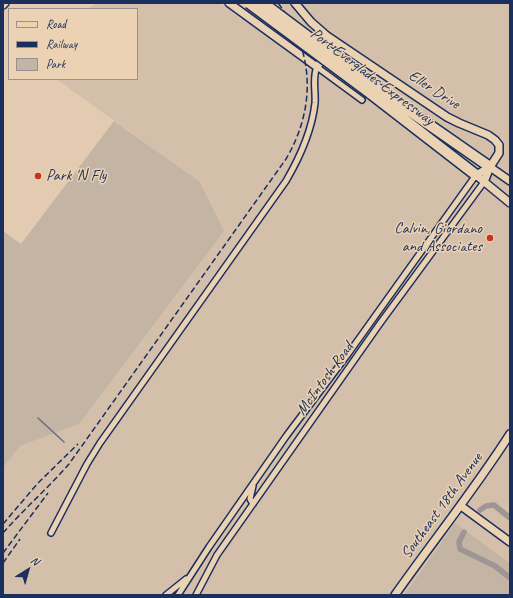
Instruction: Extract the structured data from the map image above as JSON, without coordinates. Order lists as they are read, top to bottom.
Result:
{
  "streets": {
    "highway": ["Port Everglades Expressway"],
    "street": ["Eller Drive", "McIntosh Road", "Southeast 18th Avenue"]
  },
  "crossings": [
    ["Port Everglades Expressway", "Eller Drive"],
    ["Port Everglades Expressway", "McIntosh Road"]
  ],
  "places": ["Park 'N Fly", "Calvin, Giordano and Associates"],
  "legend": ["Road", "Railway", "Park"],
  "north": "top right"
}
